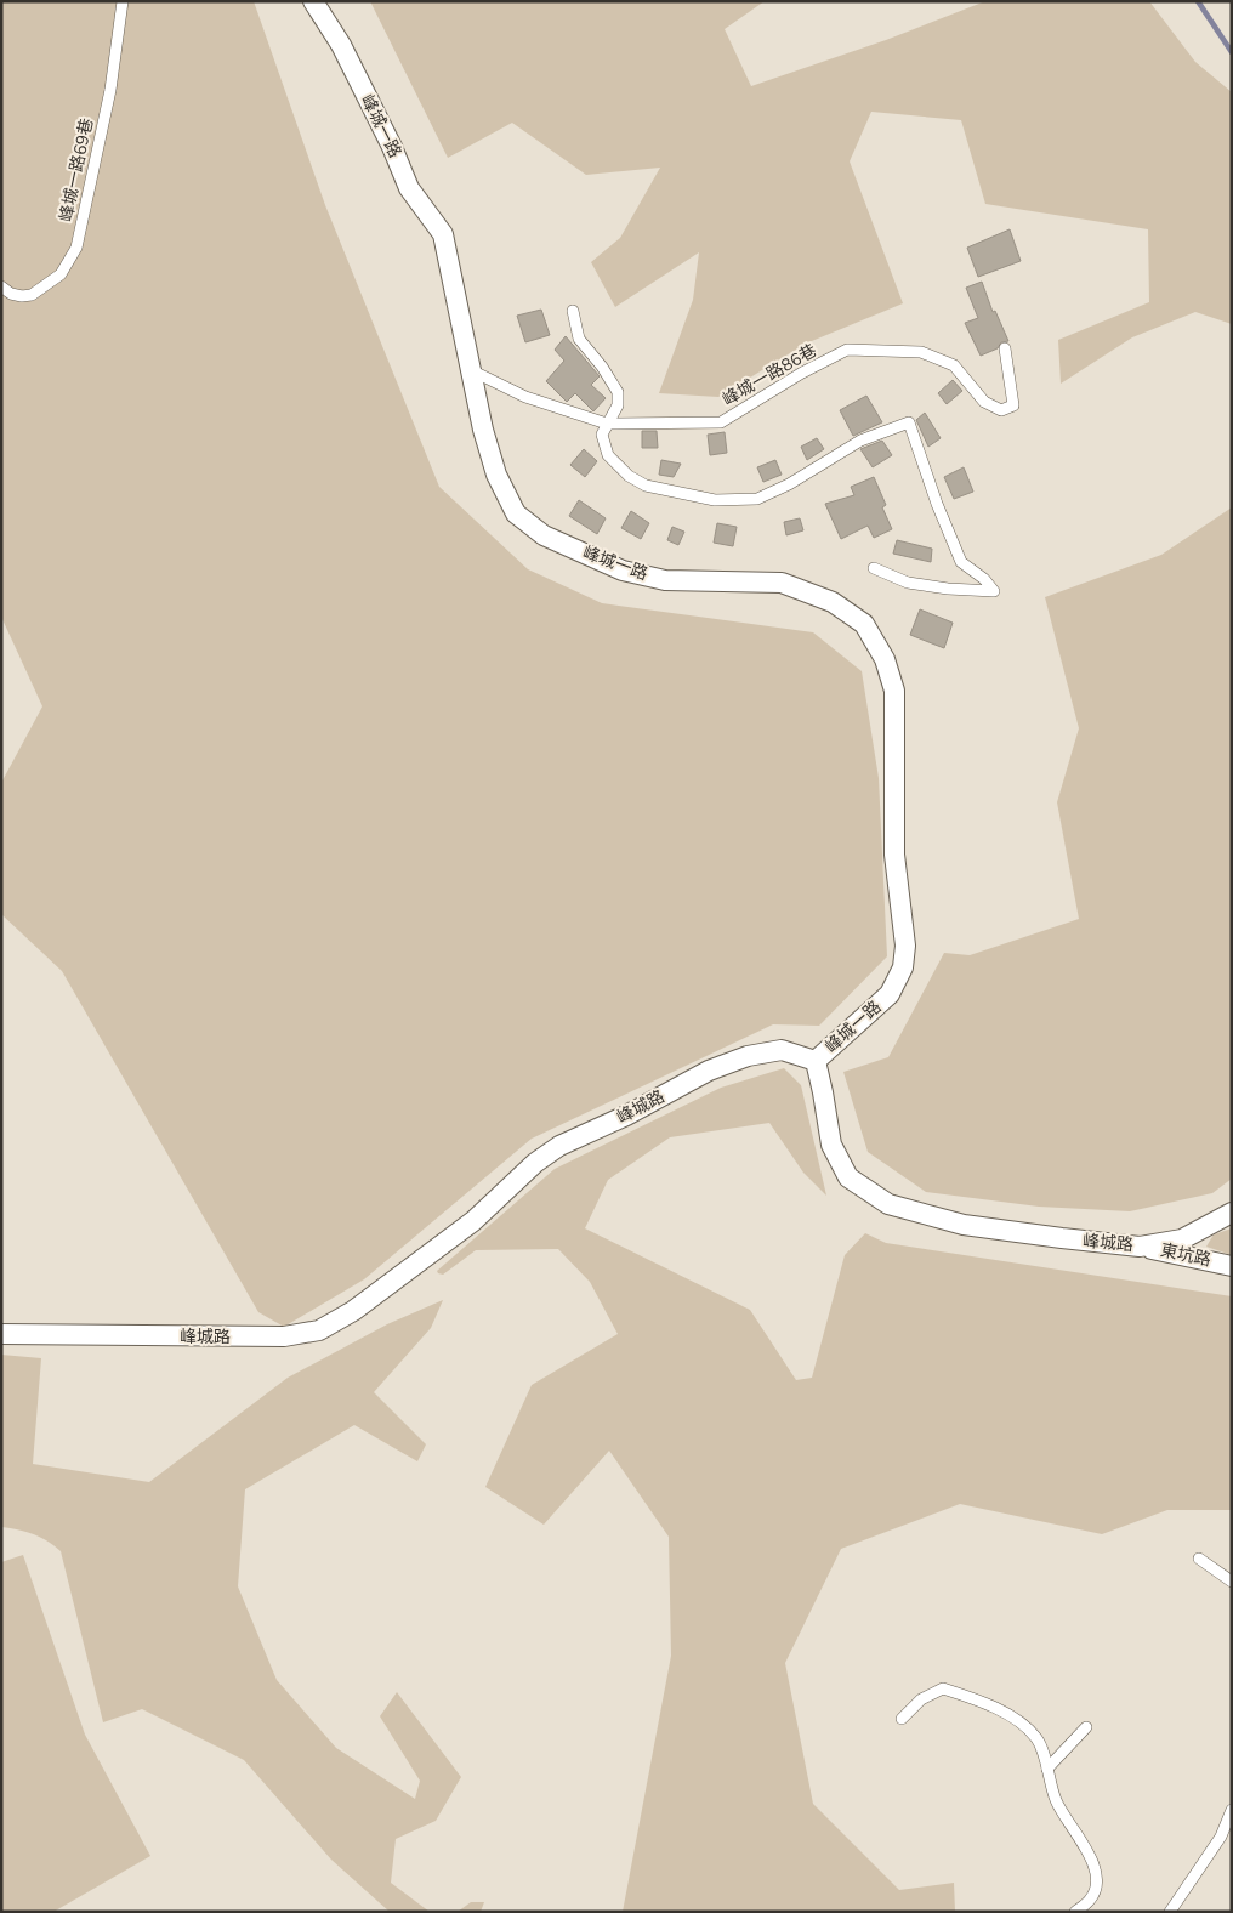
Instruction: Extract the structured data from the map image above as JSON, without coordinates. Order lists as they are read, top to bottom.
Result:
{
  "streets": {
    "street": ["峰城一路", "峰城路", "東坑路"],
    "lane": ["峰城一路69巷", "峰城一路86巷"]
  },
  "crossings": [
    ["峰城一路", "峰城一路86巷"],
    ["峰城一路", "峰城路"],
    ["峰城路", "東坑路"]
  ]
}
